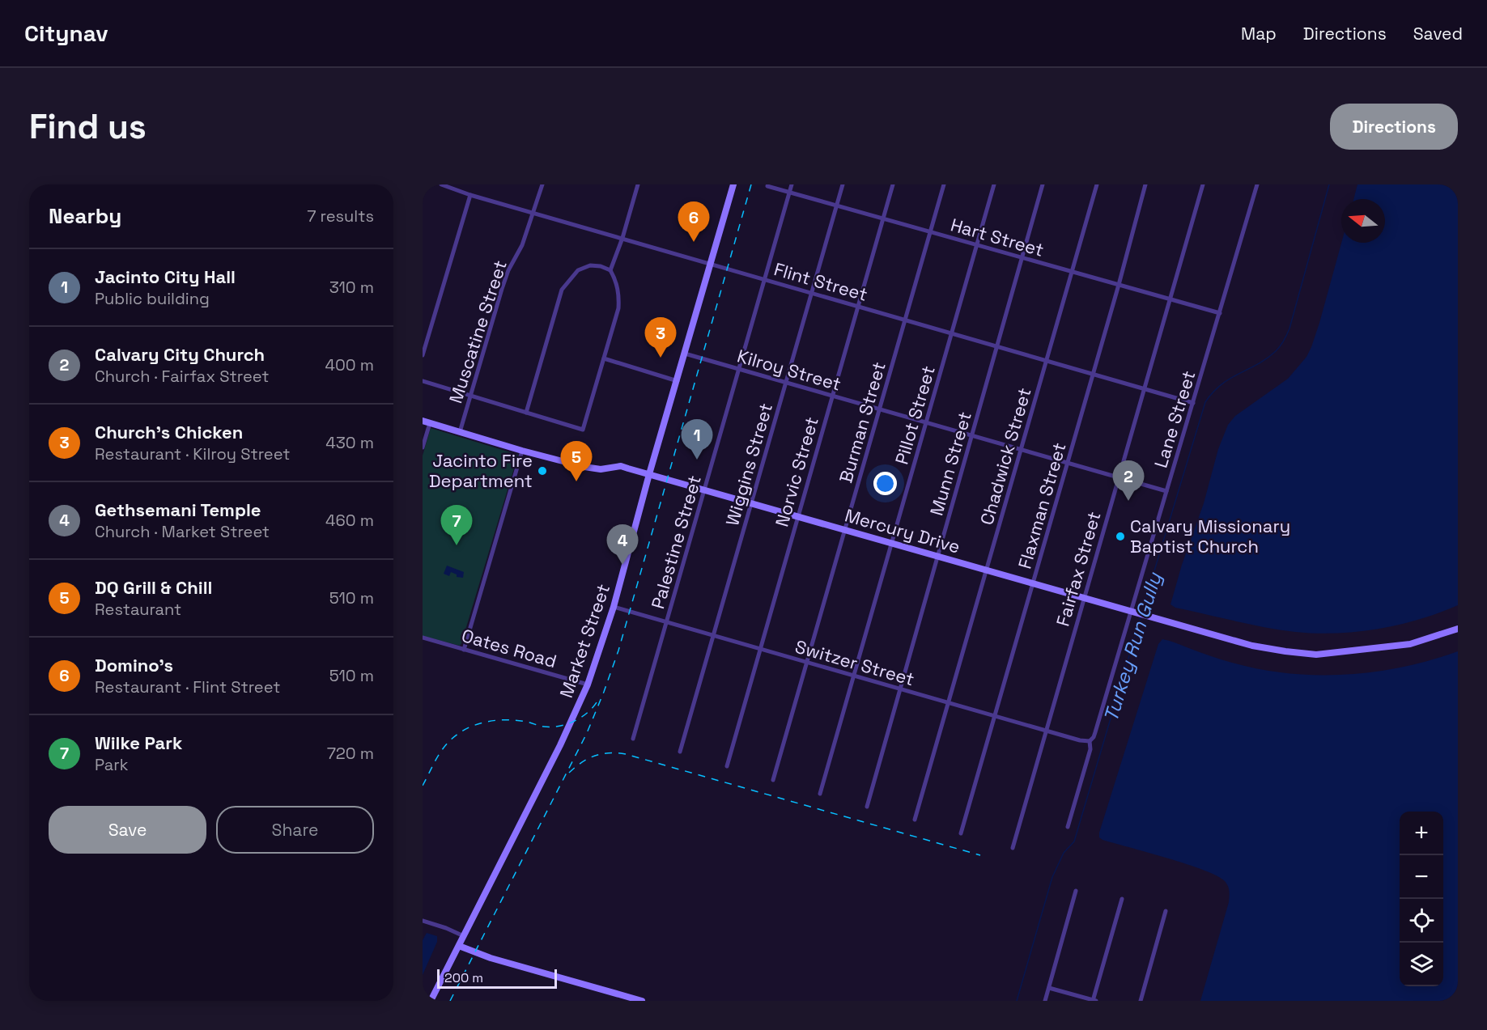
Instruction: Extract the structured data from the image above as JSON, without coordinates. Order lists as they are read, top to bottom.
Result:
{
  "streets": {
    "main road": ["Mercury Drive", "Market Street"],
    "street": [
      "Hart Street",
      "Flint Street",
      "Muscatine Street",
      "Kilroy Street",
      "Pillot Street",
      "Lane Street",
      "Burman Street",
      "Chadwick Street",
      "Munn Street",
      "Wiggins Street",
      "Norvic Street",
      "Flaxman Street",
      "Palestine Street",
      "Fairfax Street",
      "Oates Road",
      "Switzer Street"
    ]
  },
  "crossings": [
    ["Hart Street", "Pillot Street"],
    ["Hart Street", "Lane Street"],
    ["Hart Street", "Burman Street"],
    ["Hart Street", "Chadwick Street"],
    ["Hart Street", "Munn Street"],
    ["Hart Street", "Wiggins Street"],
    ["Hart Street", "Norvic Street"],
    ["Hart Street", "Flaxman Street"],
    ["Hart Street", "Palestine Street"],
    ["Hart Street", "Fairfax Street"],
    ["Flint Street", "Muscatine Street"],
    ["Flint Street", "Pillot Street"],
    ["Flint Street", "Lane Street"],
    ["Flint Street", "Burman Street"],
    ["Flint Street", "Chadwick Street"],
    ["Flint Street", "Munn Street"],
    ["Flint Street", "Wiggins Street"],
    ["Flint Street", "Norvic Street"],
    ["Flint Street", "Flaxman Street"],
    ["Flint Street", "Palestine Street"],
    ["Flint Street", "Fairfax Street"],
    ["Flint Street", "Market Street"],
    ["Muscatine Street", "Mercury Drive"],
    ["Kilroy Street", "Pillot Street"],
    ["Kilroy Street", "Lane Street"],
    ["Kilroy Street", "Burman Street"],
    ["Kilroy Street", "Chadwick Street"],
    ["Kilroy Street", "Munn Street"],
    ["Kilroy Street", "Wiggins Street"],
    ["Kilroy Street", "Norvic Street"],
    ["Kilroy Street", "Flaxman Street"],
    ["Kilroy Street", "Palestine Street"],
    ["Kilroy Street", "Fairfax Street"],
    ["Kilroy Street", "Market Street"],
    ["Pillot Street", "Mercury Drive"],
    ["Pillot Street", "Switzer Street"],
    ["Lane Street", "Mercury Drive"],
    ["Lane Street", "Switzer Street"],
    ["Burman Street", "Mercury Drive"],
    ["Burman Street", "Switzer Street"],
    ["Chadwick Street", "Mercury Drive"],
    ["Chadwick Street", "Switzer Street"],
    ["Munn Street", "Mercury Drive"],
    ["Munn Street", "Switzer Street"],
    ["Wiggins Street", "Mercury Drive"],
    ["Wiggins Street", "Switzer Street"],
    ["Norvic Street", "Mercury Drive"],
    ["Norvic Street", "Switzer Street"],
    ["Flaxman Street", "Mercury Drive"],
    ["Flaxman Street", "Switzer Street"],
    ["Mercury Drive", "Palestine Street"],
    ["Mercury Drive", "Fairfax Street"],
    ["Mercury Drive", "Market Street"],
    ["Palestine Street", "Switzer Street"],
    ["Fairfax Street", "Switzer Street"],
    ["Market Street", "Oates Road"],
    ["Market Street", "Switzer Street"]
  ],
  "water": ["Turkey Run Gully"],
  "places": ["Jacinto Fire Department", "Calvary Missionary Baptist Church"],
  "scale_bar": "200 m",
  "north": "left",
  "page": {
    "header": "Citynav",
    "nav": ["Map", "Directions", "Saved"],
    "buttons": [
      "Directions",
      ["Save", "Share"]
    ],
    "title": "Find us",
    "heading": ["Nearby", "7 results"],
    "pins": [
      "6",
      "3",
      "1",
      "5",
      "2",
      "7",
      "4"
    ],
    "list": [
      {
        "mark": "1",
        "name": "Jacinto City Hall",
        "note": "Public building",
        "value": "310 m"
      },
      {
        "mark": "2",
        "name": "Calvary City Church",
        "note": "Church · Fairfax Street",
        "value": "400 m"
      },
      {
        "mark": "3",
        "name": "Church's Chicken",
        "note": "Restaurant · Kilroy Street",
        "value": "430 m"
      },
      {
        "mark": "4",
        "name": "Gethsemani Temple",
        "note": "Church · Market Street",
        "value": "460 m"
      },
      {
        "mark": "5",
        "name": "DQ Grill & Chill",
        "note": "Restaurant",
        "value": "510 m"
      },
      {
        "mark": "6",
        "name": "Domino's",
        "note": "Restaurant · Flint Street",
        "value": "510 m"
      },
      {
        "mark": "7",
        "name": "Wilke Park",
        "note": "Park",
        "value": "720 m"
      }
    ],
    "map_buttons": ["+", "−"],
    "scale": "200 m"
  }
}
